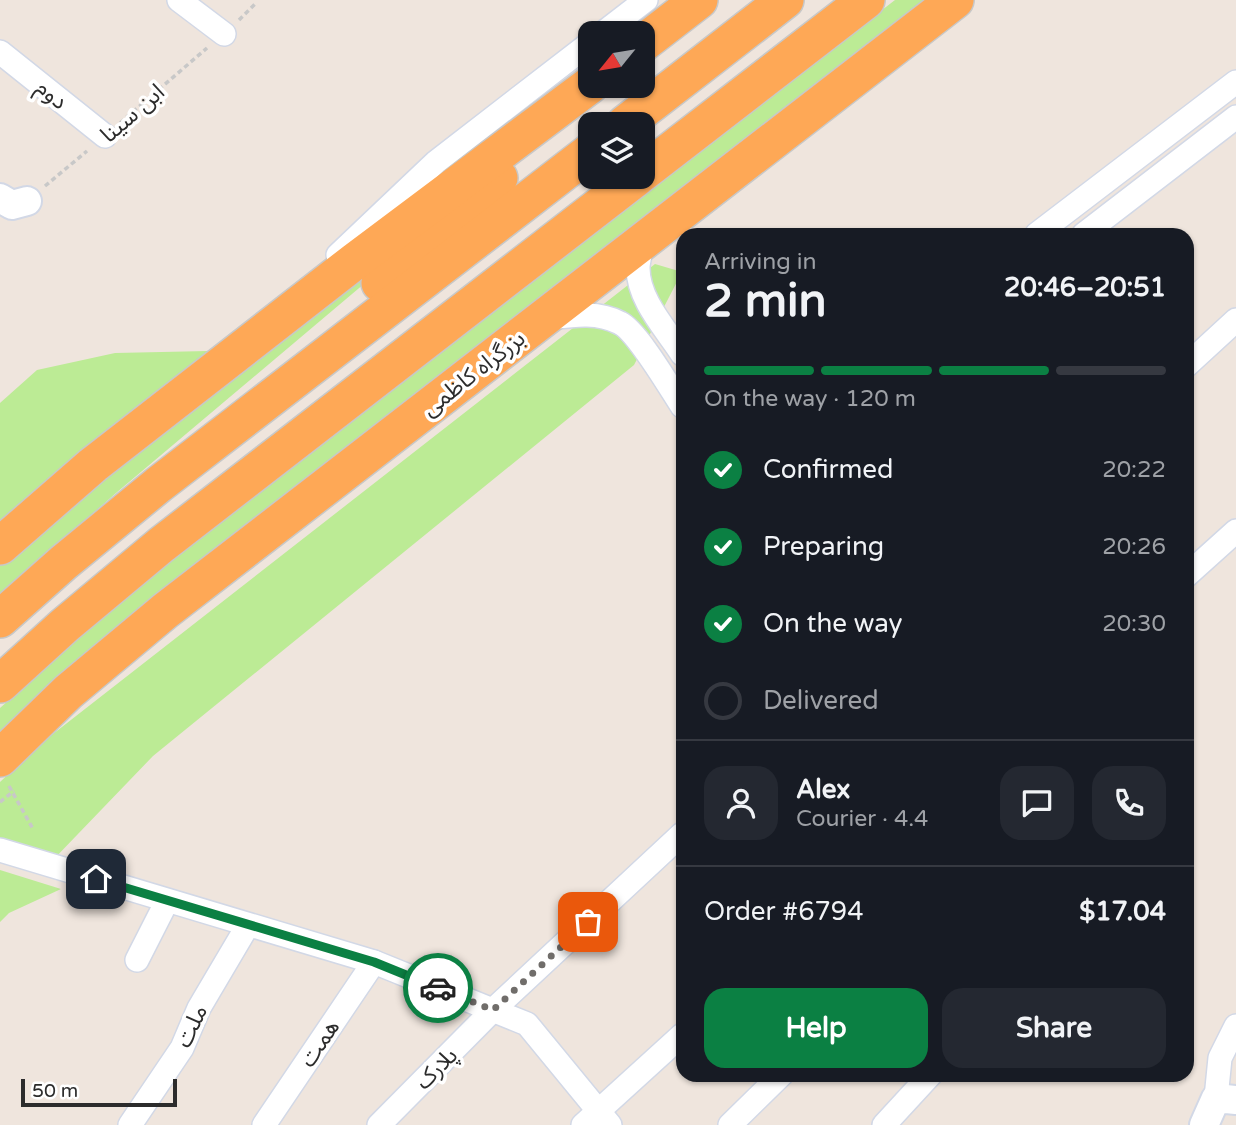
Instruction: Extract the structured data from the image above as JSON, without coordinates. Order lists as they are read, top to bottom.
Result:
{
  "streets": {
    "highway": ["بزرگراه کاظمی"],
    "street": [
      "دوم",
      "ملت",
      "همت",
      "پلارک"
    ],
    "path": ["ابن سینا"]
  },
  "crossings": [
    ["دوم", "ابن سینا"]
  ],
  "scale_bar": "50 m",
  "north": "bottom left",
  "page": {
    "heading": ["2 min", "Arriving in", "20:46–20:51"],
    "panel": [
      "Alex",
      "Courier · 4.4",
      "Order #6794",
      "$17.04"
    ],
    "bar": "On the way · 120 m",
    "list": [
      ["Confirmed", "20:22"],
      ["Preparing", "20:26"],
      ["On the way", "20:30"],
      "Delivered"
    ],
    "buttons": ["Help", "Share"],
    "scale": "50 m"
  }
}
